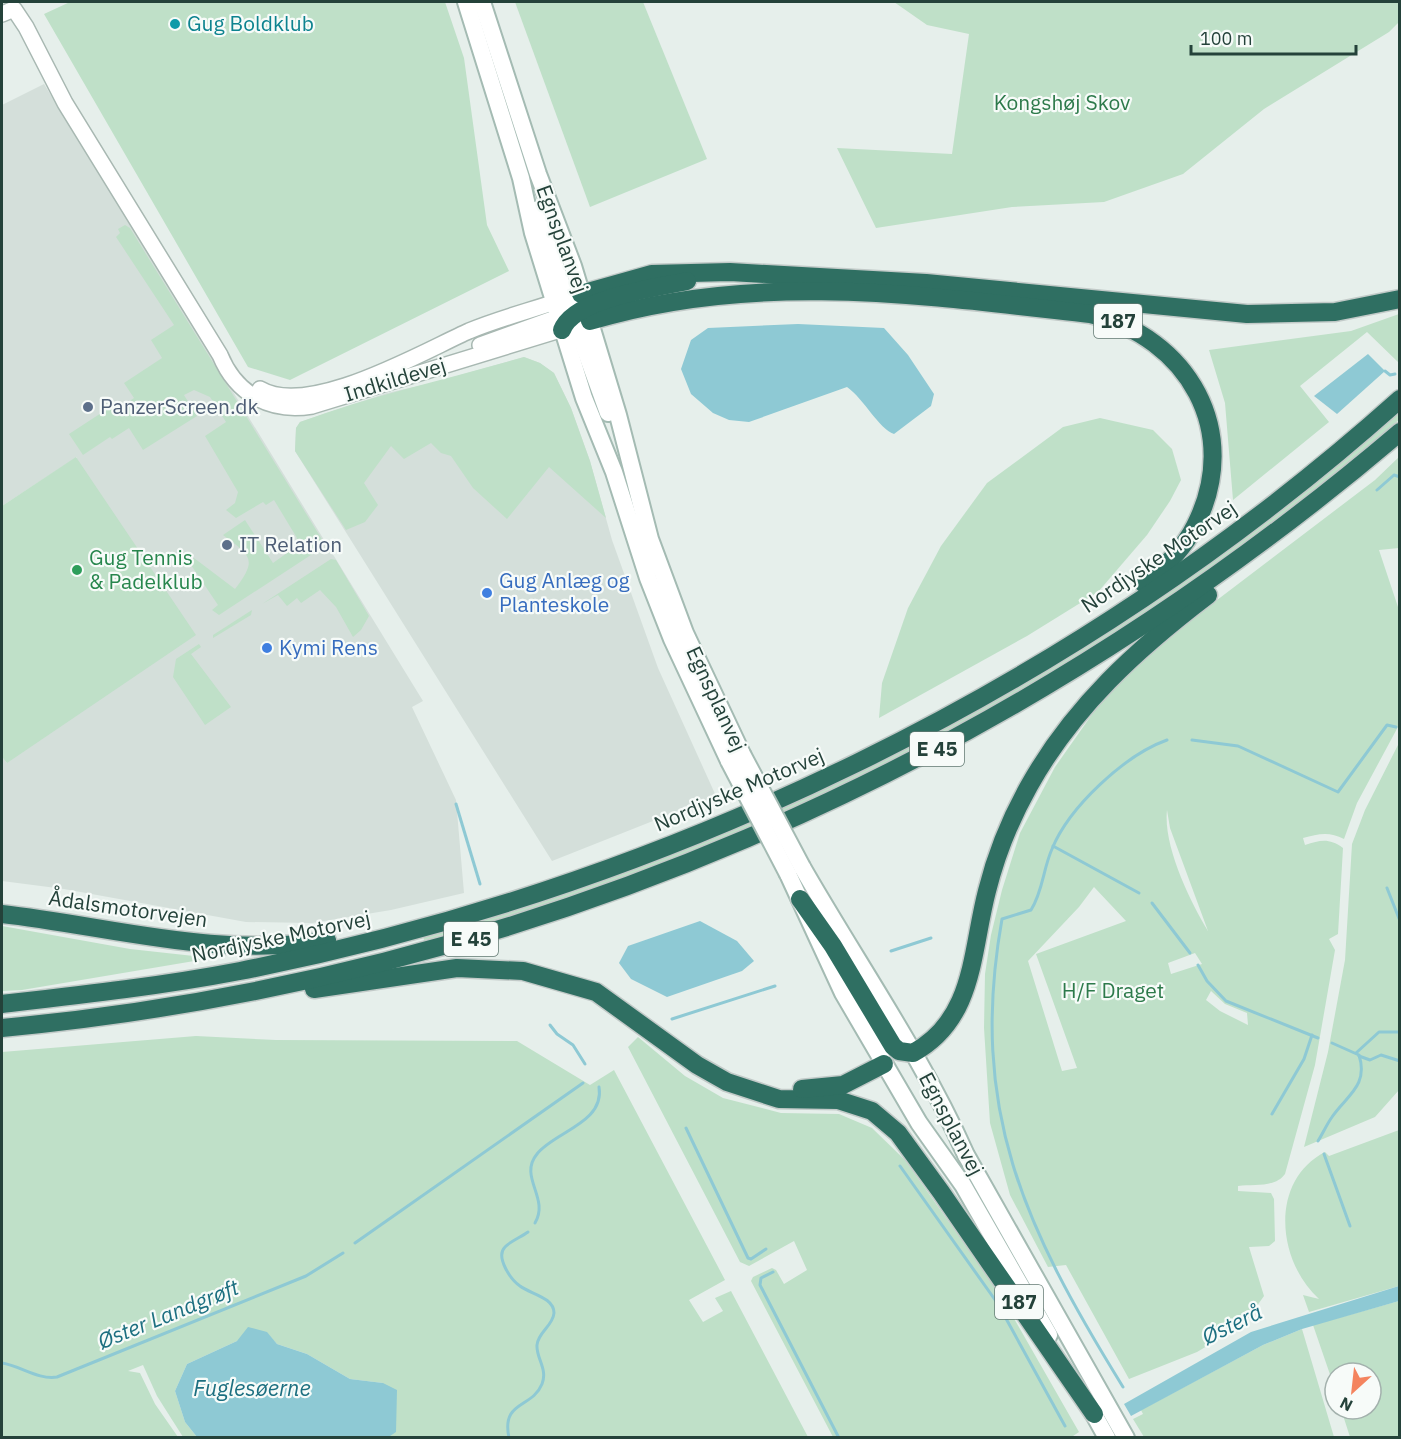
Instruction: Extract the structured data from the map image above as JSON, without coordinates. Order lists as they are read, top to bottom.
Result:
{
  "streets": {
    "highway": [
      "187",
      "Nordjyske Motorvej",
      "E 45",
      "Ådalsmotorvejen"
    ],
    "main road": ["Egnsplanvej"],
    "street": ["Indkildevej"]
  },
  "crossings": [
    ["Egnsplanvej", "187"],
    ["Egnsplanvej", "Indkildevej"],
    ["187", "Indkildevej"],
    ["187", "Nordjyske Motorvej"],
    ["187", "E 45"],
    ["Nordjyske Motorvej", "Ådalsmotorvejen"]
  ],
  "water": ["Øster Landgrøft", "Østerå", "Fuglesøerne"],
  "parks": ["Kongshøj Skov", "H/F Draget"],
  "places": [
    "Gug Boldklub",
    "PanzerScreen.dk",
    "IT Relation",
    "Gug Tennis & Padelklub",
    "Gug Anlæg og Planteskole",
    "Kymi Rens"
  ],
  "scale_bar": "100 m",
  "north": "bottom left"
}
